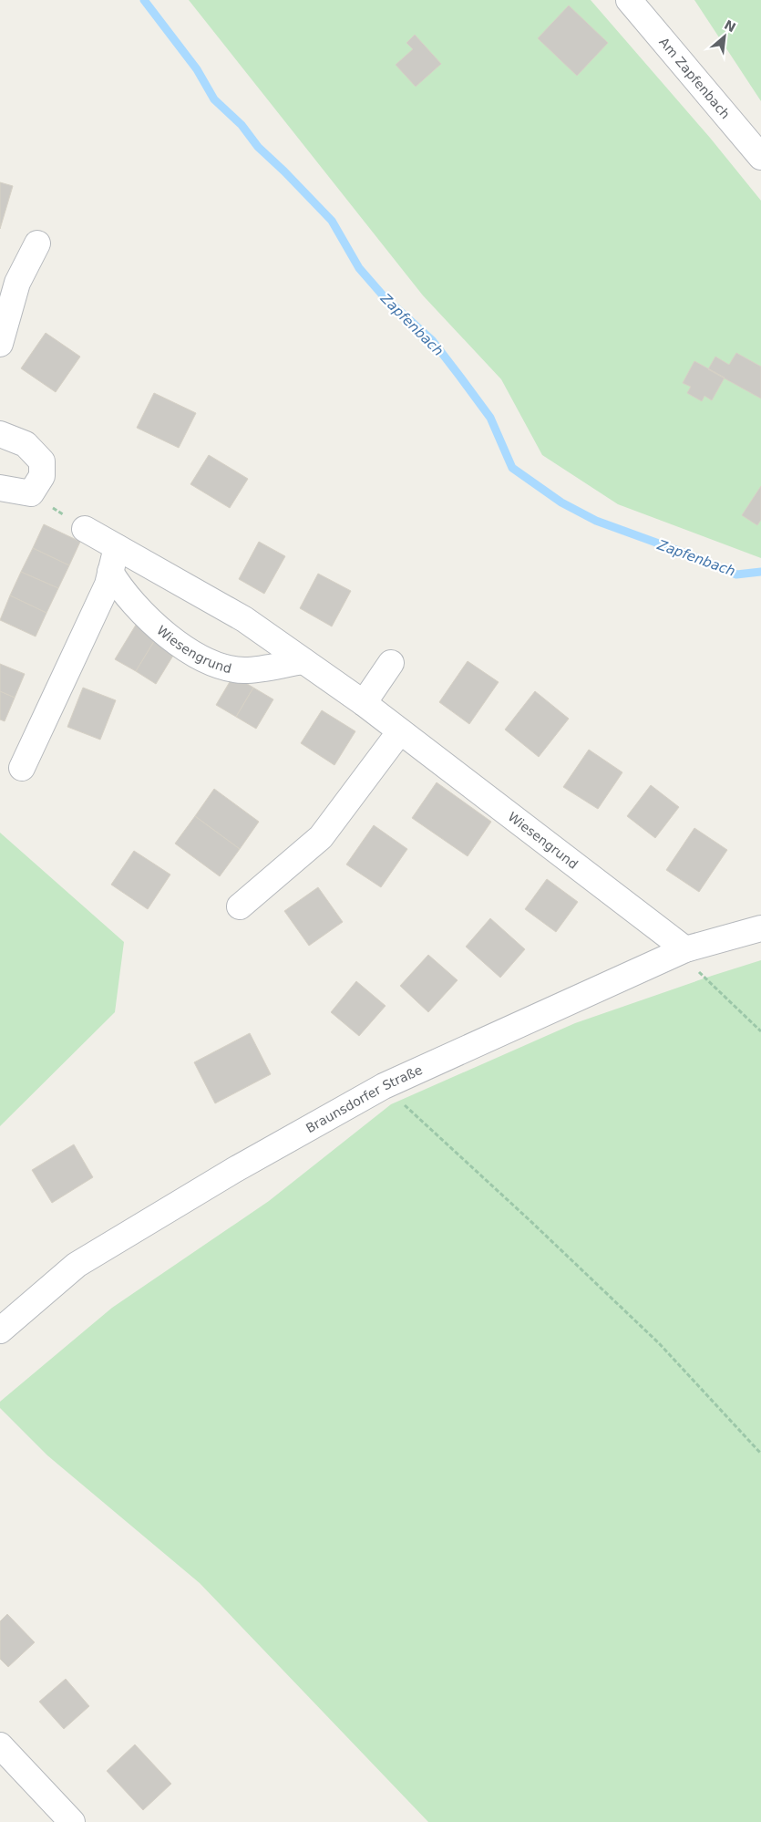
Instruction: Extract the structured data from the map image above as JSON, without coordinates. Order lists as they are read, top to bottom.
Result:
{
  "streets": {
    "street": ["Am Zapfenbach", "Wiesengrund", "Braunsdorfer Straße"]
  },
  "crossings": [
    ["Wiesengrund", "Braunsdorfer Straße"]
  ],
  "water": ["Zapfenbach"],
  "north": "top right"
}
